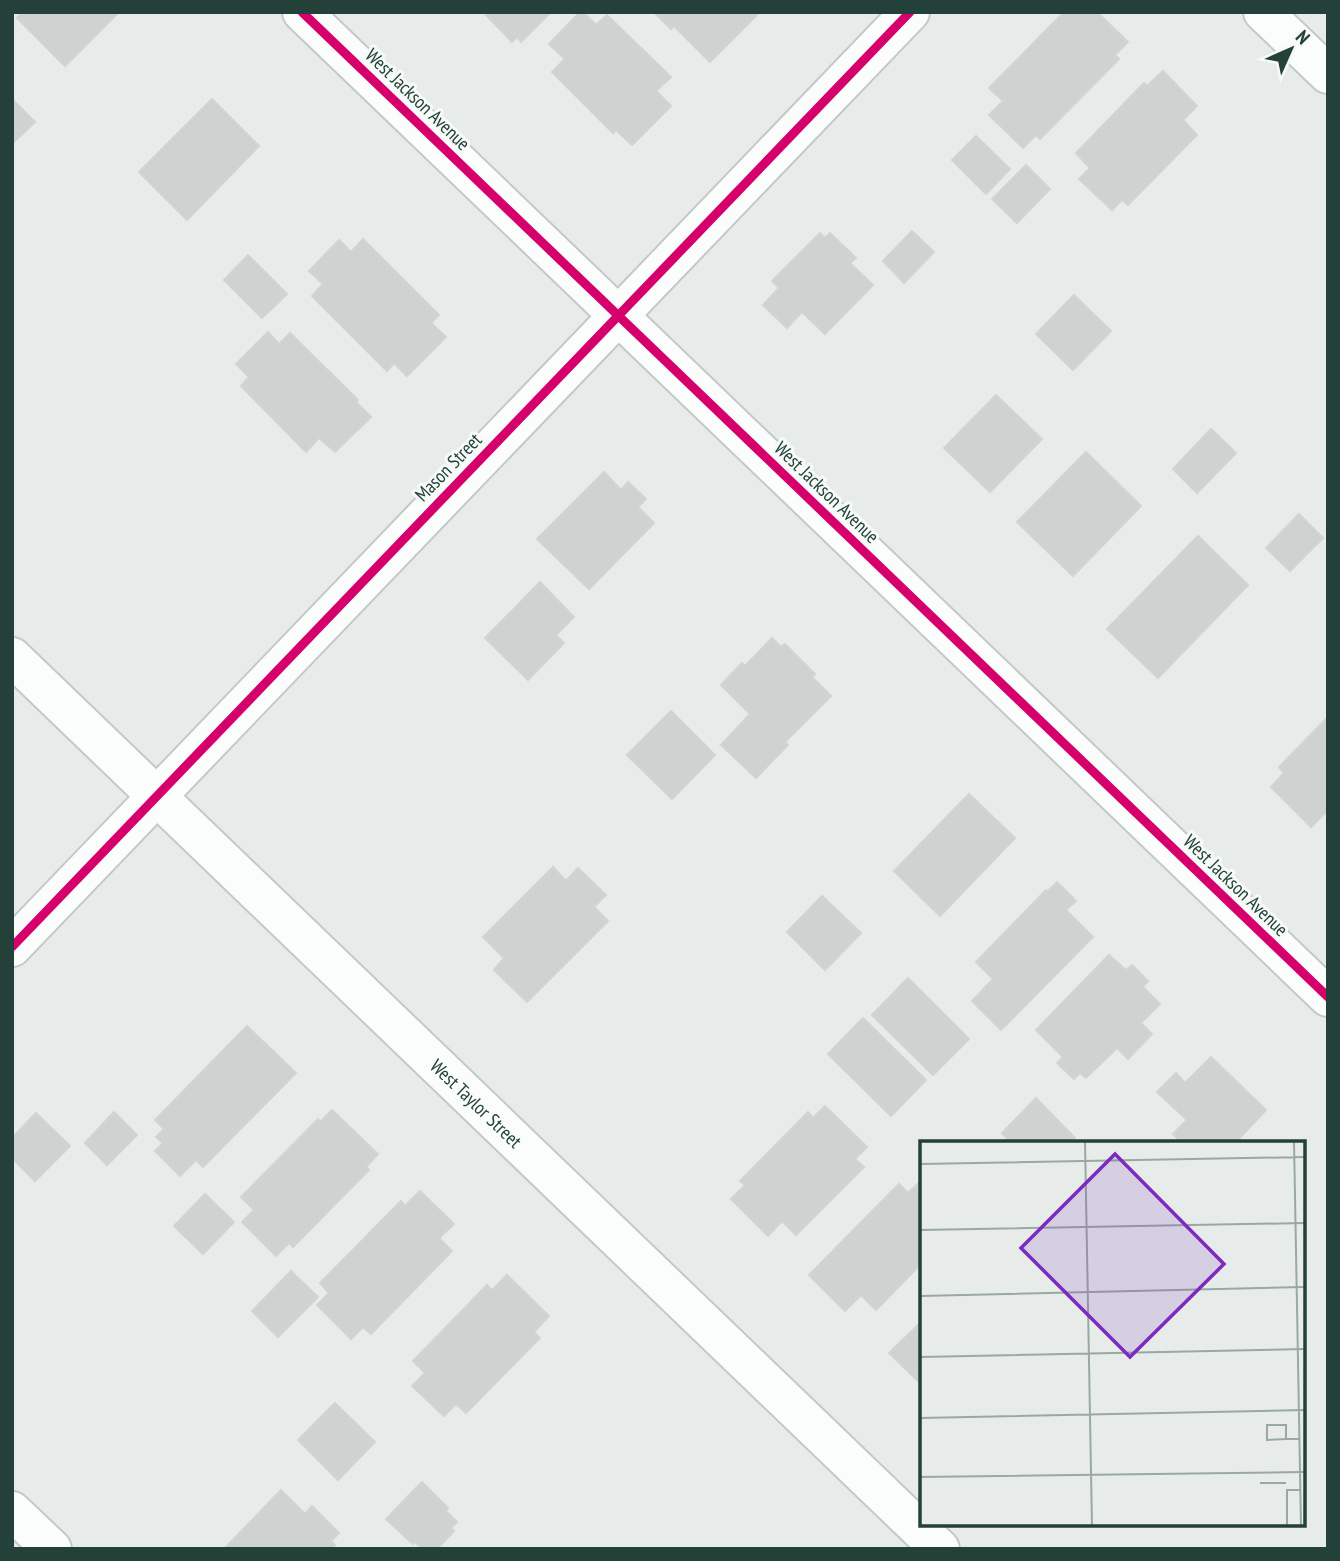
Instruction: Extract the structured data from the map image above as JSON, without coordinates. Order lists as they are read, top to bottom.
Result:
{
  "streets": {
    "street": ["West Jackson Avenue", "Mason Street", "West Taylor Street"]
  },
  "crossings": [
    ["West Jackson Avenue", "Mason Street"],
    ["Mason Street", "West Taylor Street"]
  ],
  "north": "top right"
}
